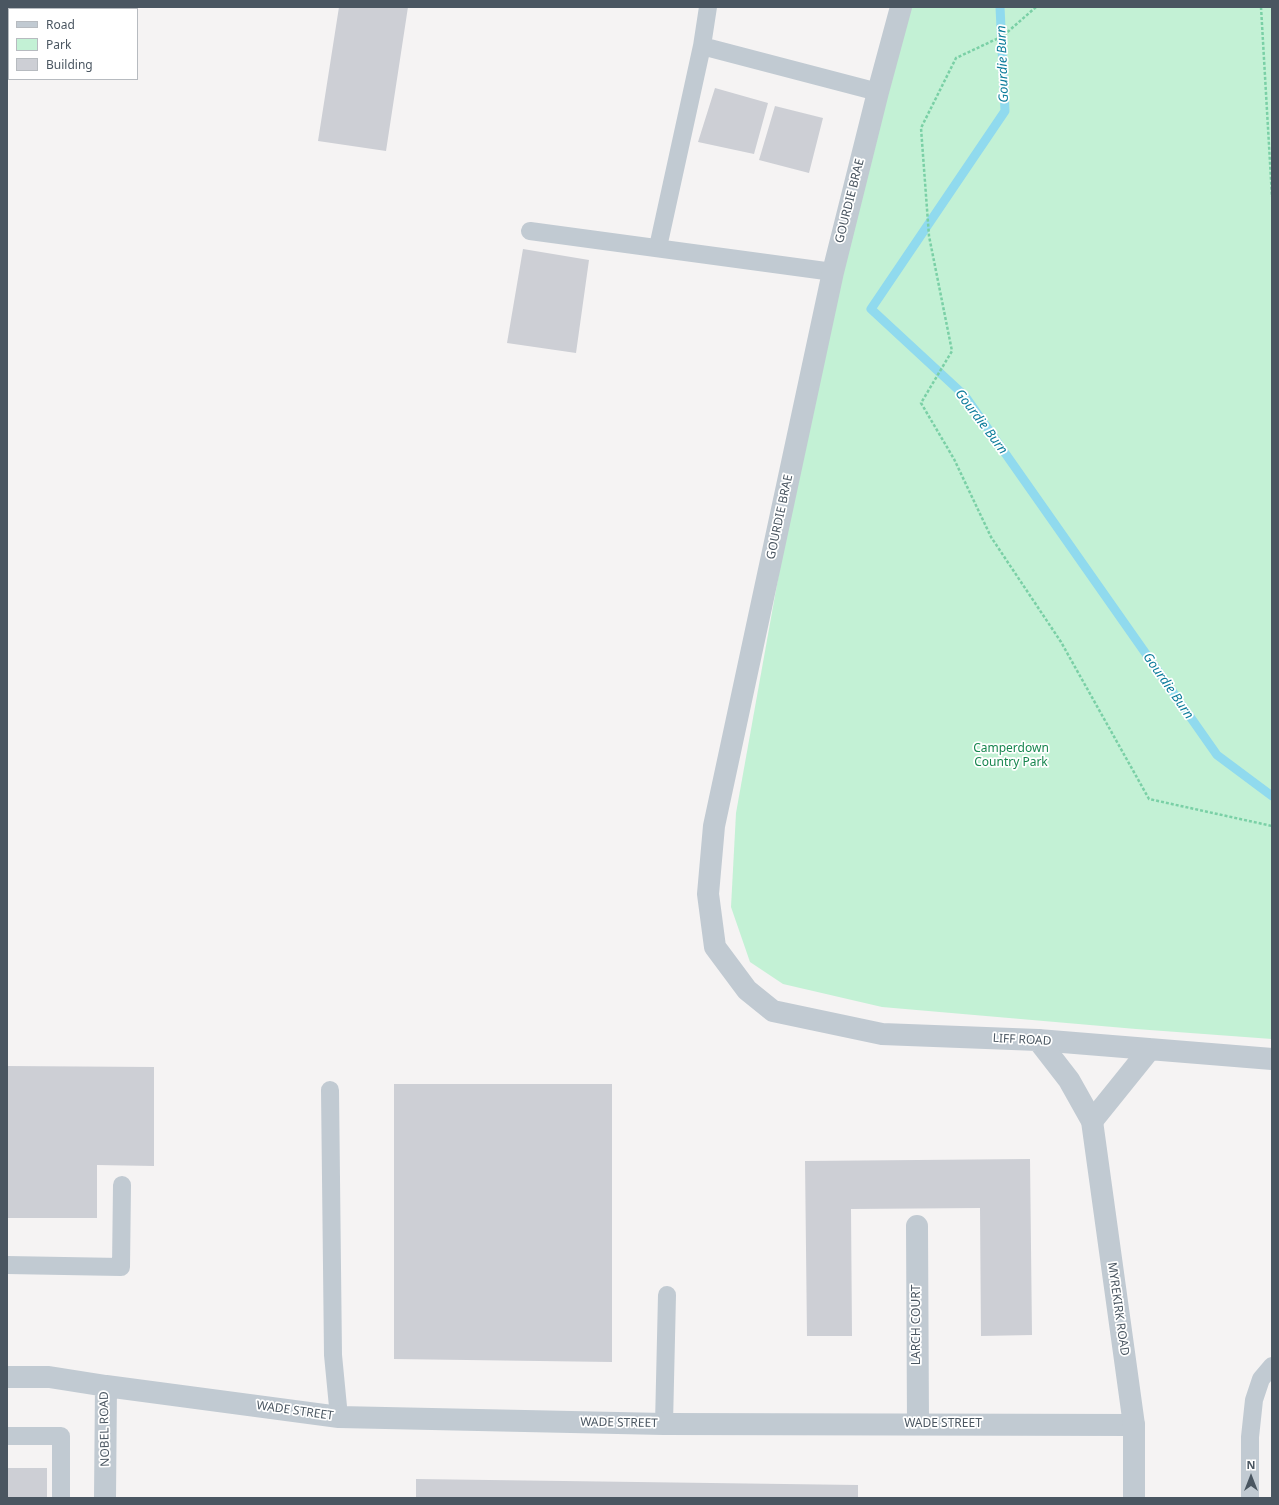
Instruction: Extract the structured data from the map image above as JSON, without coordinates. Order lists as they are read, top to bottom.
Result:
{
  "streets": {
    "street": [
      "GOURDIE BRAE",
      "LIFF ROAD",
      "MYREKIRK ROAD",
      "LARCH COURT",
      "WADE STREET",
      "NOBEL ROAD"
    ]
  },
  "crossings": [
    ["GOURDIE BRAE", "LIFF ROAD"],
    ["LIFF ROAD", "MYREKIRK ROAD"],
    ["MYREKIRK ROAD", "WADE STREET"],
    ["LARCH COURT", "WADE STREET"],
    ["WADE STREET", "NOBEL ROAD"]
  ],
  "water": ["Gourdie Burn"],
  "parks": ["Camperdown Country Park"],
  "legend": ["Road", "Park", "Building"],
  "north": "top"
}
